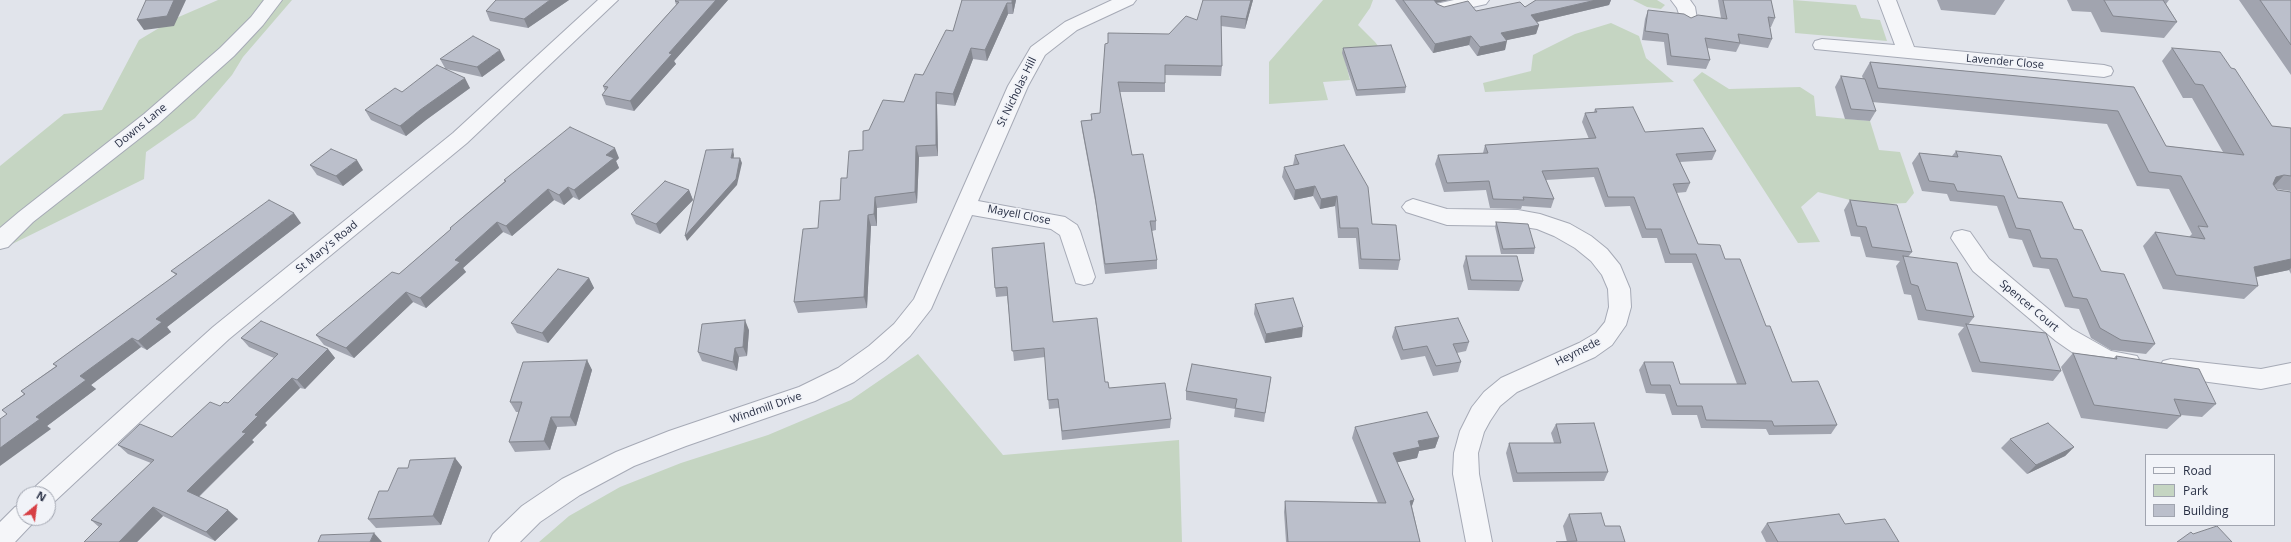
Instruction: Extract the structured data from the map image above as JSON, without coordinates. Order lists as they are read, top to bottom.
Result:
{
  "streets": {
    "street": [
      "Lavender Close",
      "St Nicholas Hill",
      "Downs Lane",
      "Mayell Close",
      "St Mary's Road",
      "Spencer Court",
      "Heymede",
      "Windmill Drive"
    ]
  },
  "crossings": [
    ["St Nicholas Hill", "Mayell Close"],
    ["St Nicholas Hill", "Windmill Drive"],
    ["Mayell Close", "Windmill Drive"]
  ],
  "legend": ["Road", "Park", "Building"],
  "north": "top right"
}
